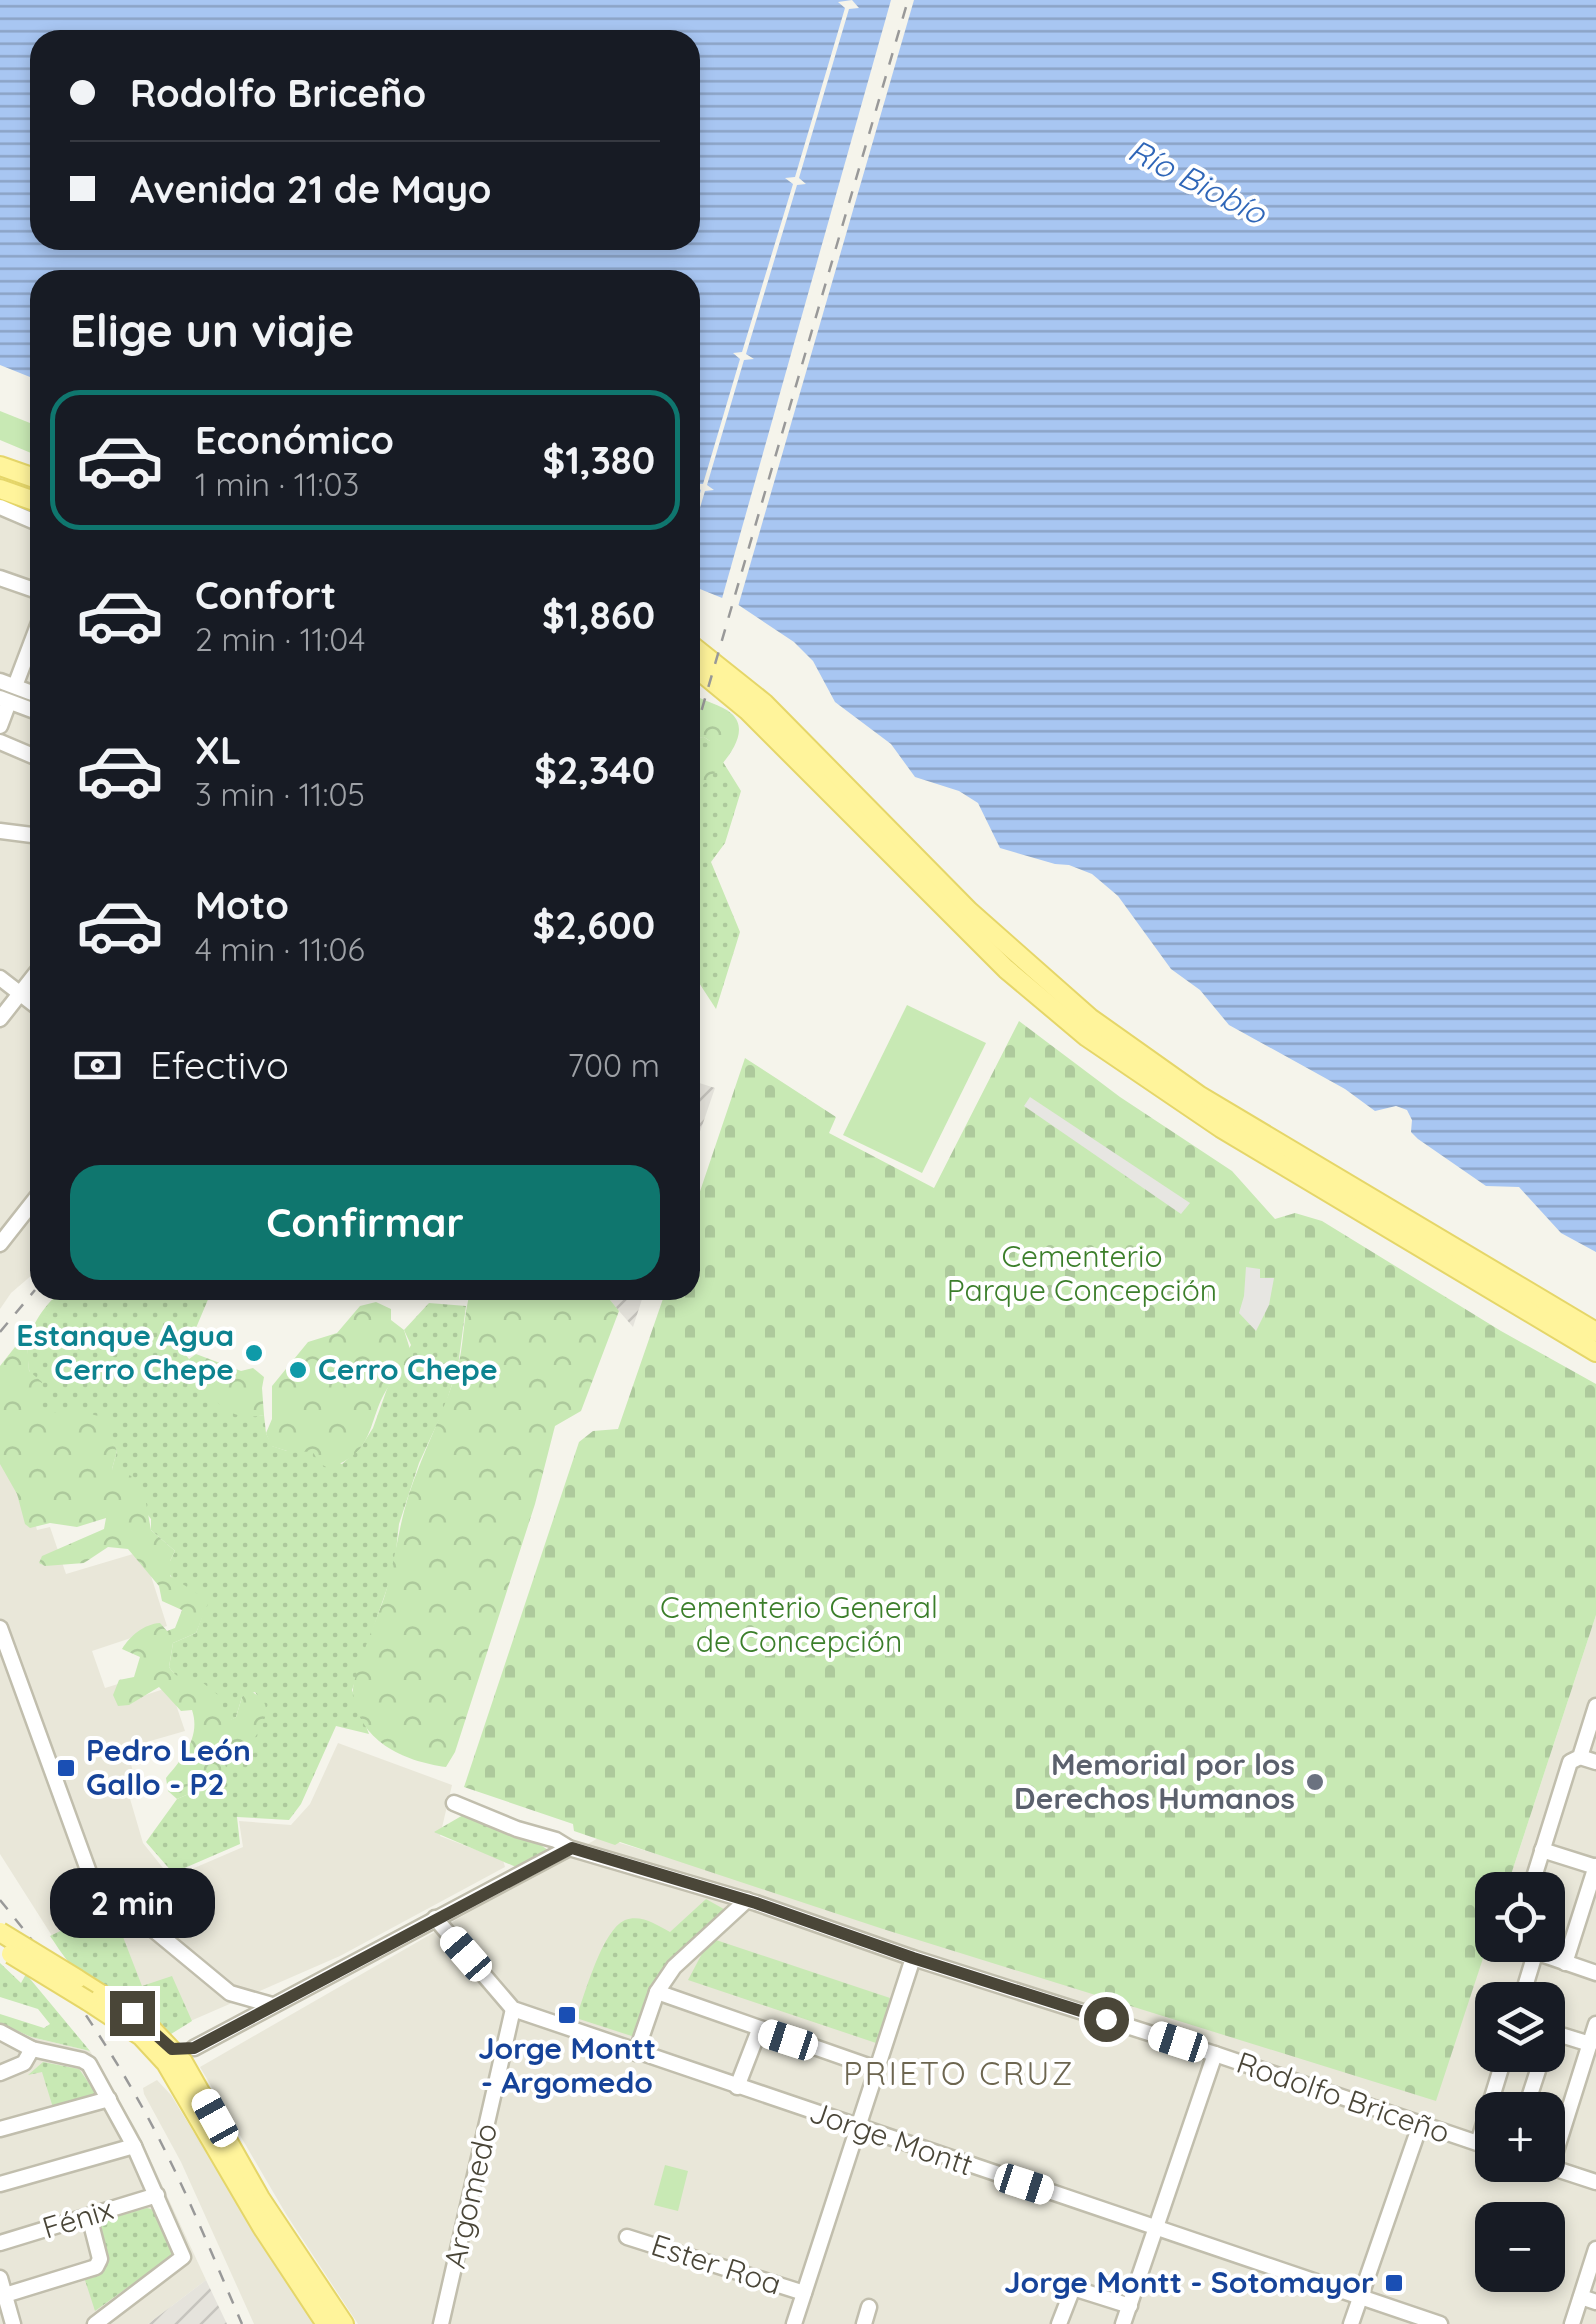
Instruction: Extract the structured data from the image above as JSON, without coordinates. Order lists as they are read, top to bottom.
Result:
{
  "streets": {
    "street": [
      "Rodolfo Briceño",
      "Jorge Montt",
      "Argomedo",
      "Fénix",
      "Ester Roa"
    ]
  },
  "crossings": [
    ["Jorge Montt", "Argomedo"]
  ],
  "districts": ["PRIETO CRUZ"],
  "water": ["Río Biobío"],
  "parks": ["Cementerio Parque Concepción", "Cementerio General de Concepción"],
  "places": {
    "other": ["Estanque Agua Cerro Chepe", "Cerro Chepe", "Memorial por los Derechos Humanos"],
    "transit": ["Pedro León Gallo - P2", "Jorge Montt - Argomedo", "Jorge Montt - Sotomayor"]
  },
  "page": {
    "banner": ["Rodolfo Briceño", "Avenida 21 de Mayo"],
    "heading": "Elige un viaje",
    "list": [
      {
        "name": "Económico",
        "note": "1 min · 11:03",
        "value": "$1,380"
      },
      {
        "name": "Confort",
        "note": "2 min · 11:04",
        "value": "$1,860"
      },
      {
        "name": "XL",
        "note": "3 min · 11:05",
        "value": "$2,340"
      },
      {
        "name": "Moto",
        "note": "4 min · 11:06",
        "value": "$2,600"
      }
    ],
    "pay": ["Efectivo", "700 m"],
    "buttons": "Confirmar",
    "bubble": "2 min",
    "map_buttons": ["+", "−"]
  }
}
